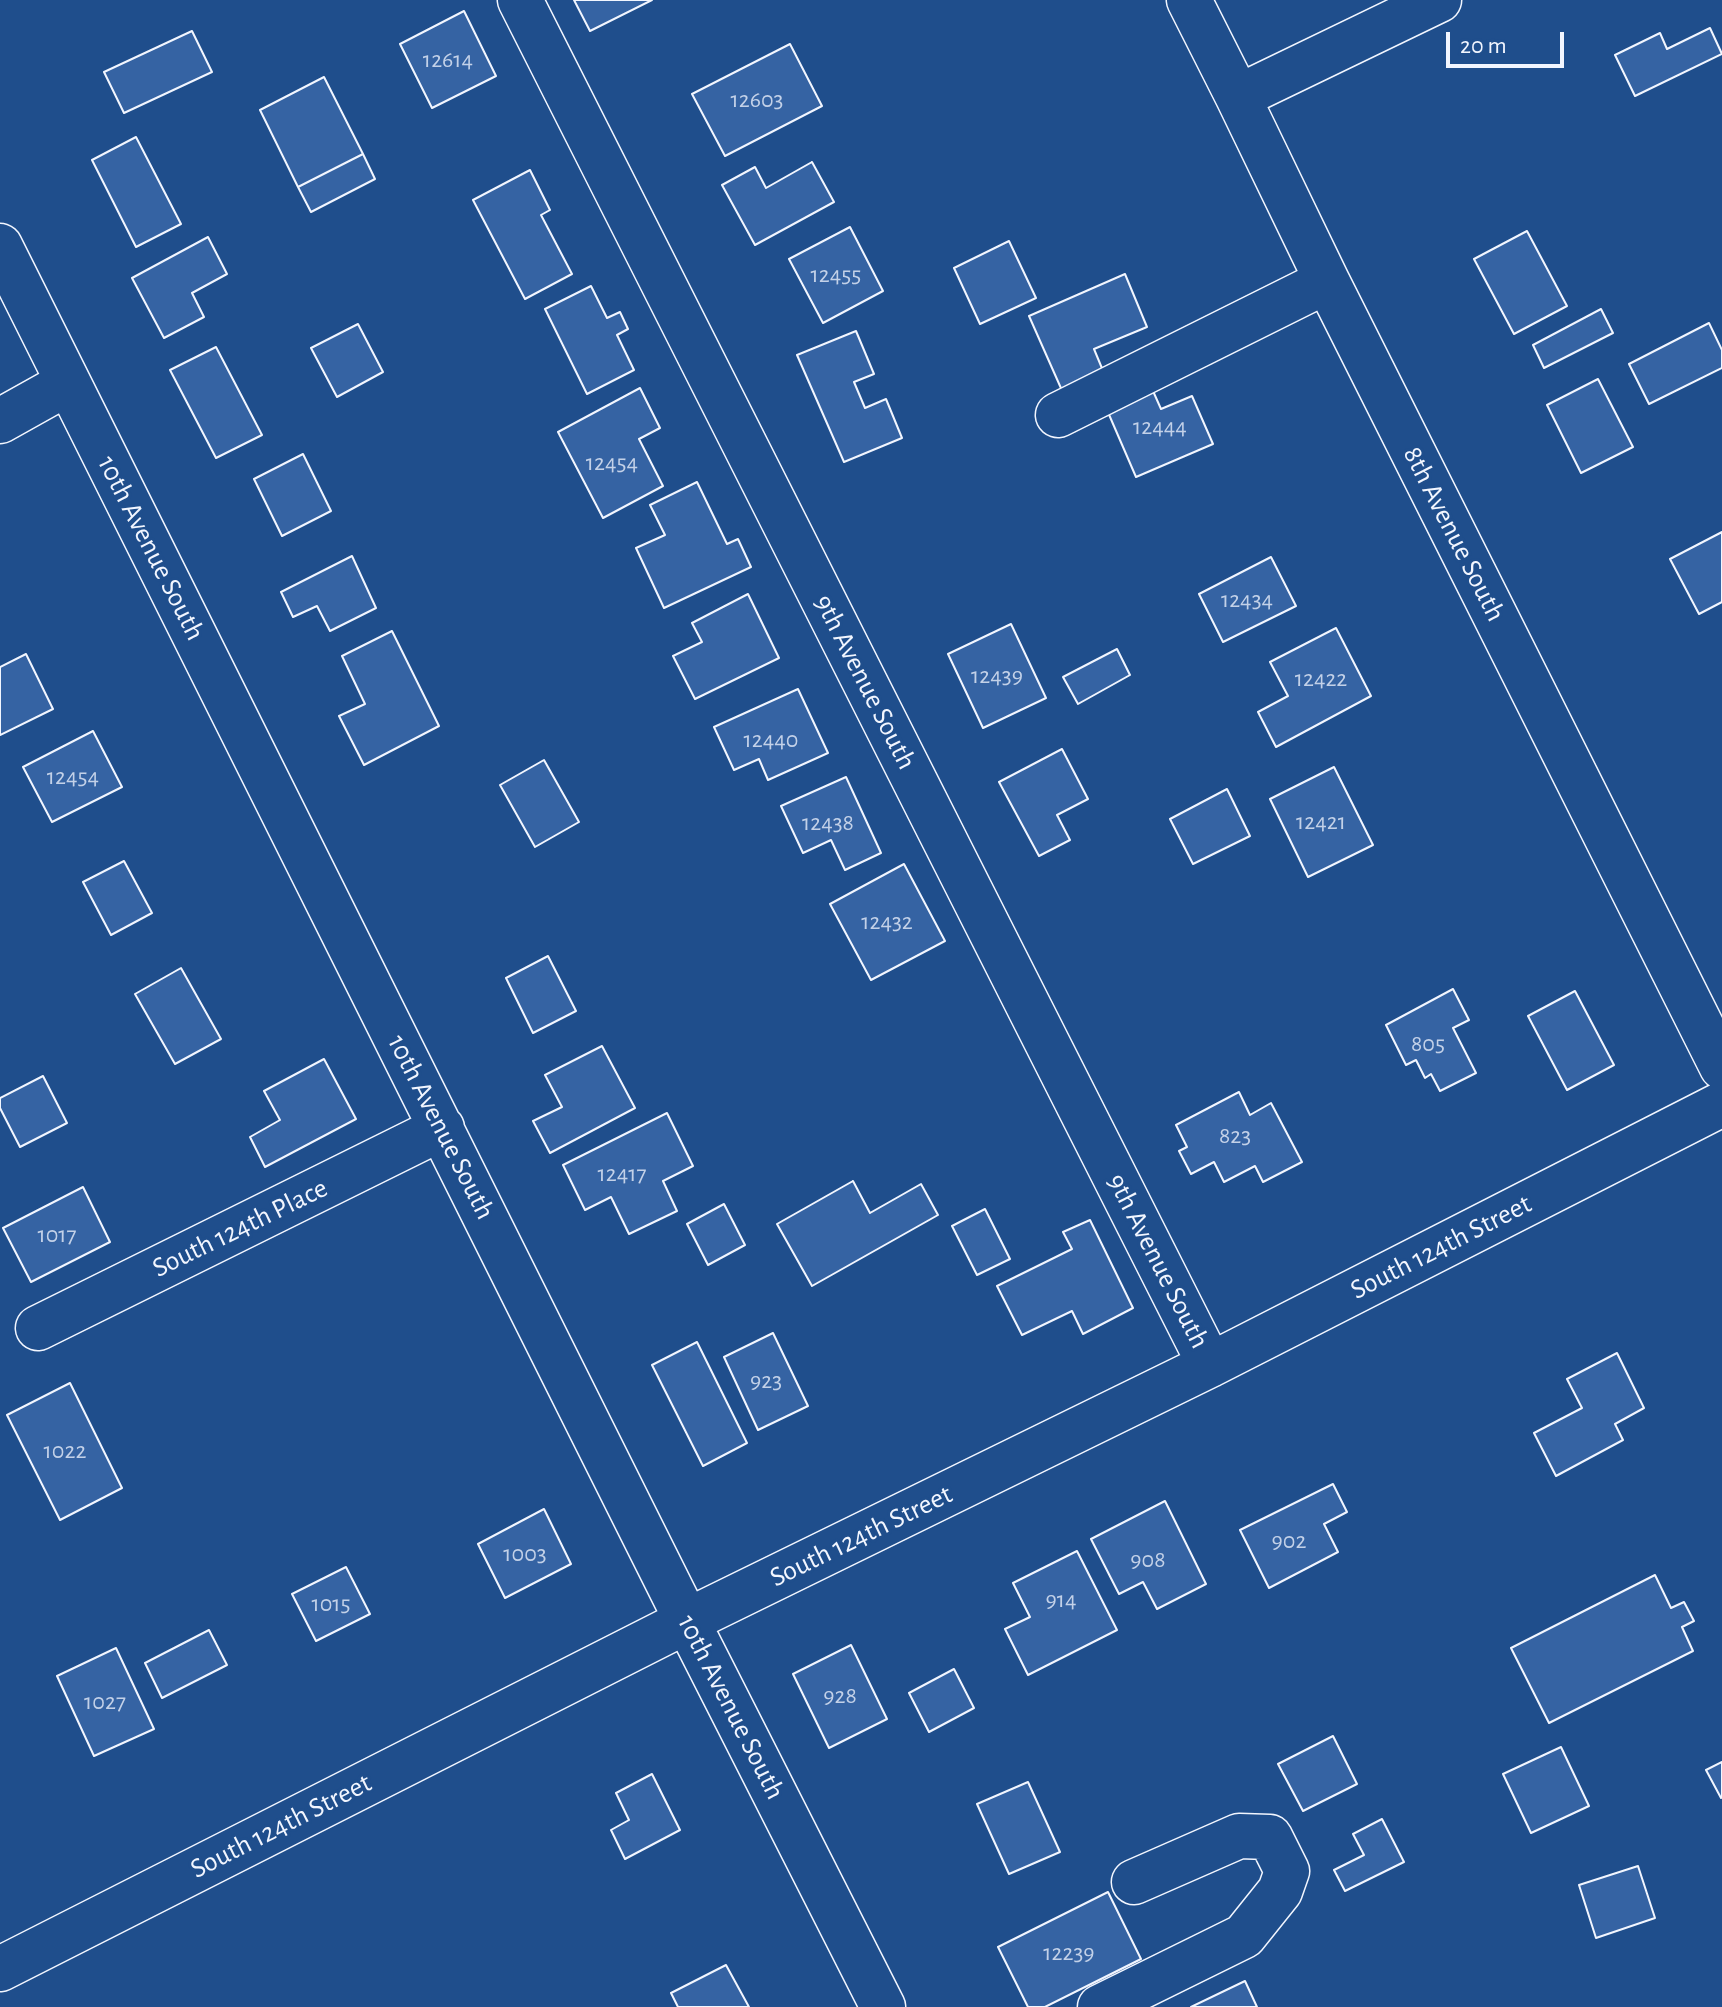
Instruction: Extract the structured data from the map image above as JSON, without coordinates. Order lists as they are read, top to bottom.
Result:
{
  "streets": {
    "street": [
      "8th Avenue South",
      "10th Avenue South",
      "9th Avenue South",
      "South 124th Place",
      "South 124th Street"
    ]
  },
  "crossings": [
    ["10th Avenue South", "South 124th Place"],
    ["10th Avenue South", "South 124th Street"],
    ["9th Avenue South", "South 124th Street"]
  ],
  "house_numbers": [
    "12614",
    "12603",
    "12455",
    "12444",
    "12454",
    "12434",
    "12439",
    "12422",
    "12440",
    "12454",
    "12421",
    "12438",
    "12432",
    "805",
    "823",
    "12417",
    "1017",
    "923",
    "1022",
    "902",
    "1003",
    "908",
    "914",
    "1015",
    "928",
    "1027",
    "12239"
  ],
  "scale_bar": "20 m"
}
